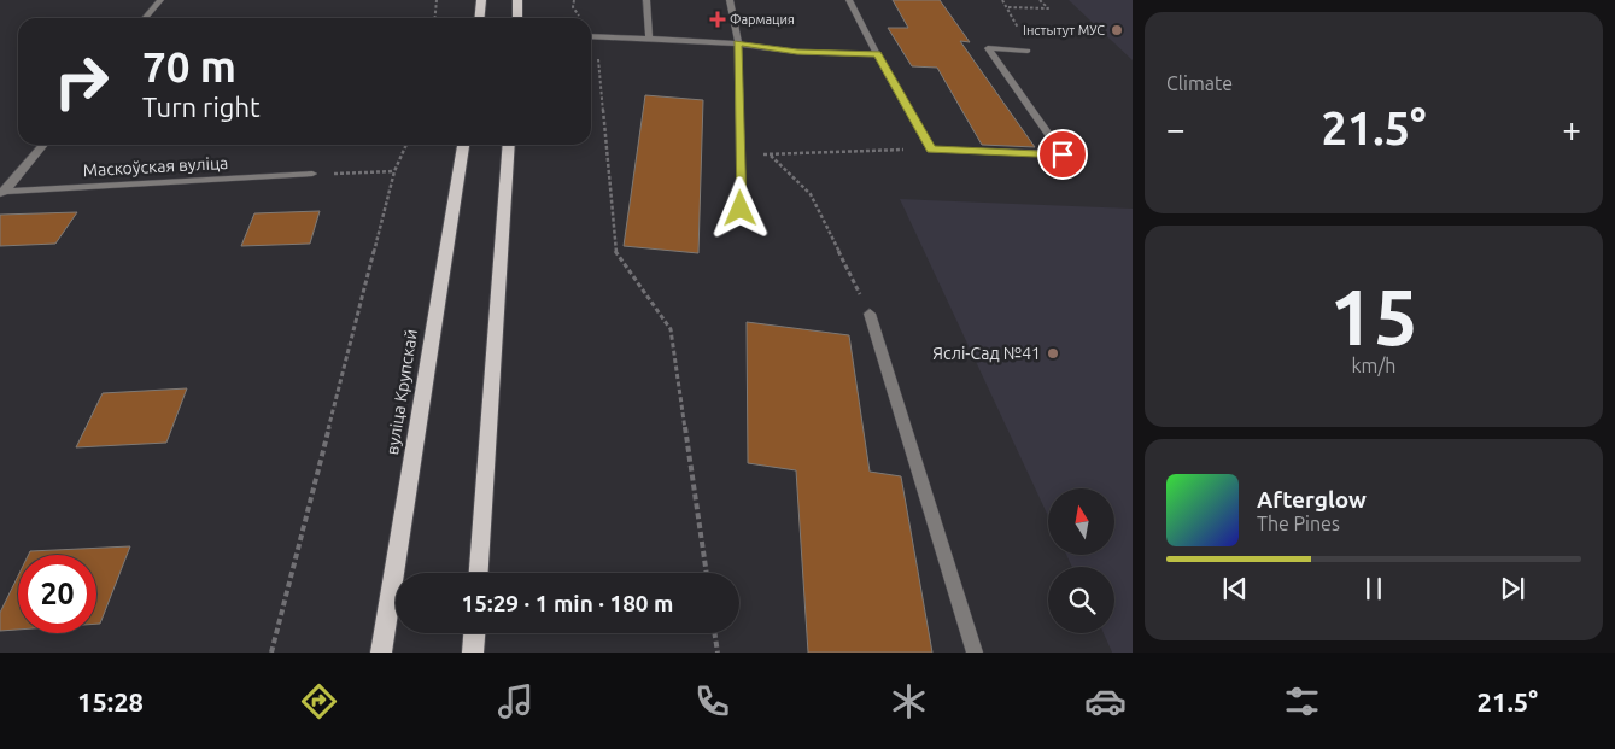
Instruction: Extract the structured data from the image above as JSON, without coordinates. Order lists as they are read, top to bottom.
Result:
{
  "streets": {
    "main road": ["вуліца Крупскай"],
    "street": ["Маскоўская вуліца"]
  },
  "places": {
    "health": ["Фармация"],
    "other": ["Інстытут МУС", "Яслі-Сад №41"]
  },
  "north": "top",
  "page": {
    "tile": [
      "Climate",
      ["15", "km/h"]
    ],
    "turn": ["70 m", "Turn right"],
    "heat": ["−", "21.5°", "+"],
    "song": ["Afterglow", "The Pines"],
    "limit": "20",
    "trip": "15:29 · 1 min · 180 m",
    "tabs": ["15:28", "21.5°"]
  }
}
